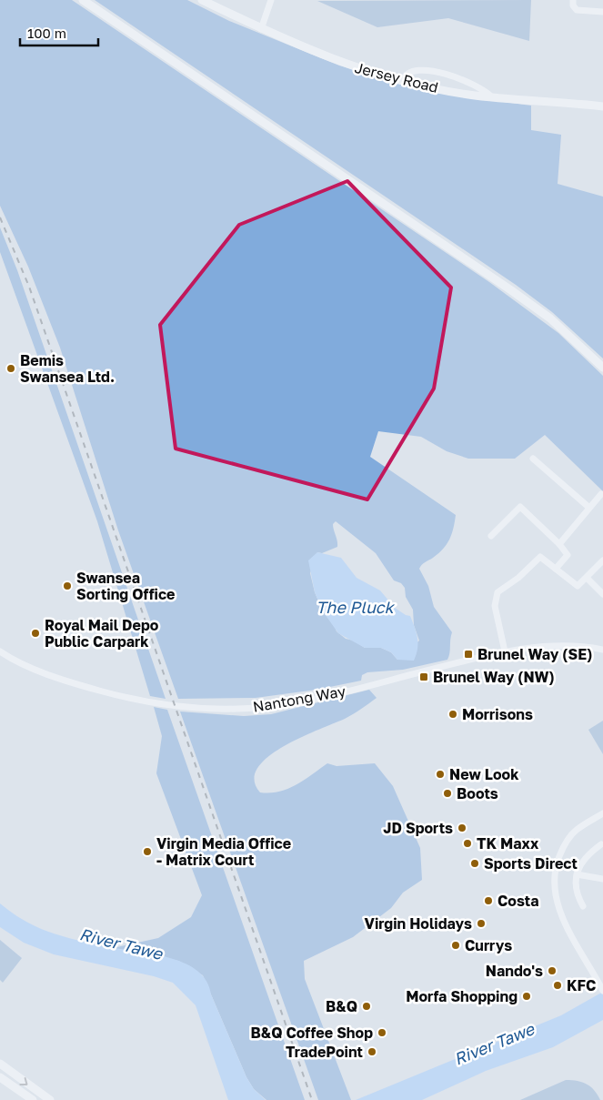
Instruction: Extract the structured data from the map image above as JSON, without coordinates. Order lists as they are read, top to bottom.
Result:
{
  "streets": {
    "main road": ["Jersey Road"],
    "street": ["Nantong Way"]
  },
  "water": ["The Pluck", "River Tawe"],
  "places": {
    "other": [
      "Bemis Swansea Ltd.",
      "Swansea Sorting Office",
      "Royal Mail Depo Public Carpark",
      "Morrisons",
      "New Look",
      "Boots",
      "JD Sports",
      "TK Maxx",
      "Virgin Media Office - Matrix Court",
      "Sports Direct",
      "Costa",
      "Virgin Holidays",
      "Currys",
      "Nando's",
      "KFC",
      "Morfa Shopping",
      "B&Q",
      "B&Q Coffee Shop",
      "TradePoint"
    ],
    "transit": ["Brunel Way (SE)", "Brunel Way (NW)"]
  },
  "scale_bar": "100 m"
}
